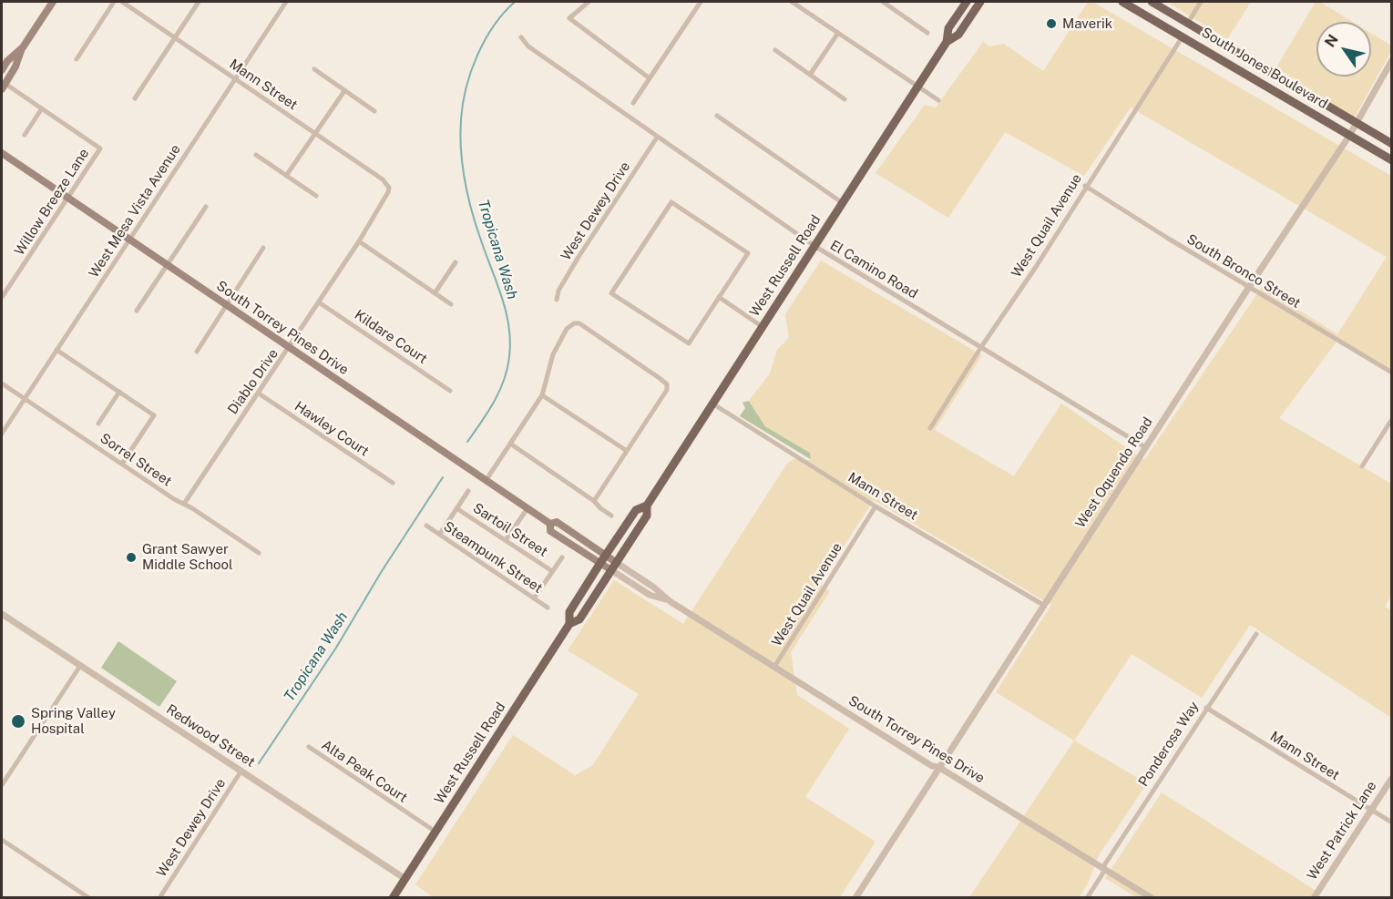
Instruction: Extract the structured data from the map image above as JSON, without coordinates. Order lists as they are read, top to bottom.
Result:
{
  "streets": {
    "main road": ["South Jones Boulevard", "West Russell Road", "South Torrey Pines Drive"],
    "street": [
      "Mann Street",
      "Willow Breeze Lane",
      "West Mesa Vista Avenue",
      "West Dewey Drive",
      "West Quail Avenue",
      "El Camino Road",
      "South Bronco Street",
      "Kildare Court",
      "Diablo Drive",
      "Hawley Court",
      "Sorrel Street",
      "West Oquendo Road",
      "Sartoil Street",
      "Steampunk Street",
      "Redwood Street",
      "Ponderosa Way",
      "Alta Peak Court",
      "West Patrick Lane"
    ]
  },
  "crossings": [
    ["South Jones Boulevard", "West Quail Avenue"],
    ["South Jones Boulevard", "West Oquendo Road"],
    ["Mann Street", "West Mesa Vista Avenue"],
    ["Mann Street", "West Quail Avenue"],
    ["Mann Street", "West Russell Road"],
    ["Mann Street", "Diablo Drive"],
    ["Mann Street", "West Oquendo Road"],
    ["Mann Street", "Ponderosa Way"],
    ["Mann Street", "West Patrick Lane"],
    ["Willow Breeze Lane", "South Torrey Pines Drive"],
    ["West Mesa Vista Avenue", "South Torrey Pines Drive"],
    ["West Mesa Vista Avenue", "Sorrel Street"],
    ["West Dewey Drive", "El Camino Road"],
    ["West Dewey Drive", "Redwood Street"],
    ["West Quail Avenue", "El Camino Road"],
    ["West Quail Avenue", "South Bronco Street"],
    ["West Quail Avenue", "South Torrey Pines Drive"],
    ["West Russell Road", "El Camino Road"],
    ["West Russell Road", "South Torrey Pines Drive"],
    ["West Russell Road", "Redwood Street"],
    ["West Russell Road", "Alta Peak Court"],
    ["El Camino Road", "West Oquendo Road"],
    ["South Bronco Street", "West Oquendo Road"],
    ["South Torrey Pines Drive", "Diablo Drive"],
    ["South Torrey Pines Drive", "West Oquendo Road"],
    ["South Torrey Pines Drive", "Ponderosa Way"],
    ["Kildare Court", "Diablo Drive"],
    ["Diablo Drive", "Hawley Court"],
    ["Diablo Drive", "Sorrel Street"]
  ],
  "water": ["Tropicana Wash"],
  "places": ["Maverik", "Grant Sawyer Middle School", "Spring Valley Hospital"],
  "north": "top left"
}
